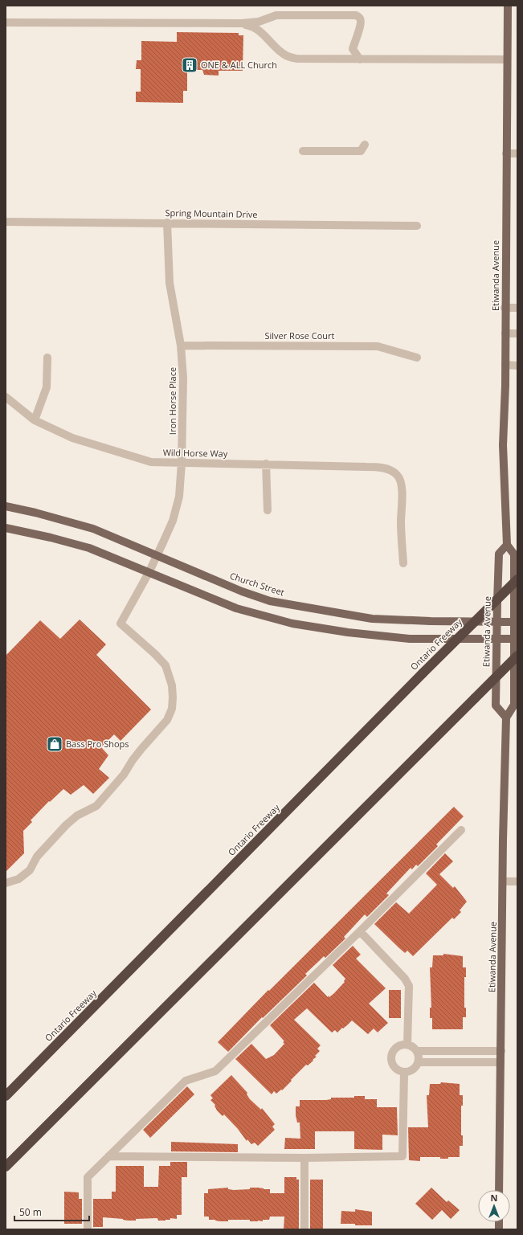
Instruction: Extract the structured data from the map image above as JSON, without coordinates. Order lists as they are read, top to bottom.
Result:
{
  "streets": {
    "highway": ["Ontario Freeway"],
    "main road": ["Etiwanda Avenue", "Church Street"],
    "street": [
      "Spring Mountain Drive",
      "Silver Rose Court",
      "Iron Horse Place",
      "Wild Horse Way"
    ]
  },
  "crossings": [
    ["Spring Mountain Drive", "Iron Horse Place"],
    ["Etiwanda Avenue", "Church Street"],
    ["Silver Rose Court", "Iron Horse Place"],
    ["Iron Horse Place", "Wild Horse Way"],
    ["Iron Horse Place", "Church Street"]
  ],
  "places": {
    "building": ["ONE & ALL Church"],
    "shop": ["Bass Pro Shops"]
  },
  "scale_bar": "50 m",
  "north": "top"
}
